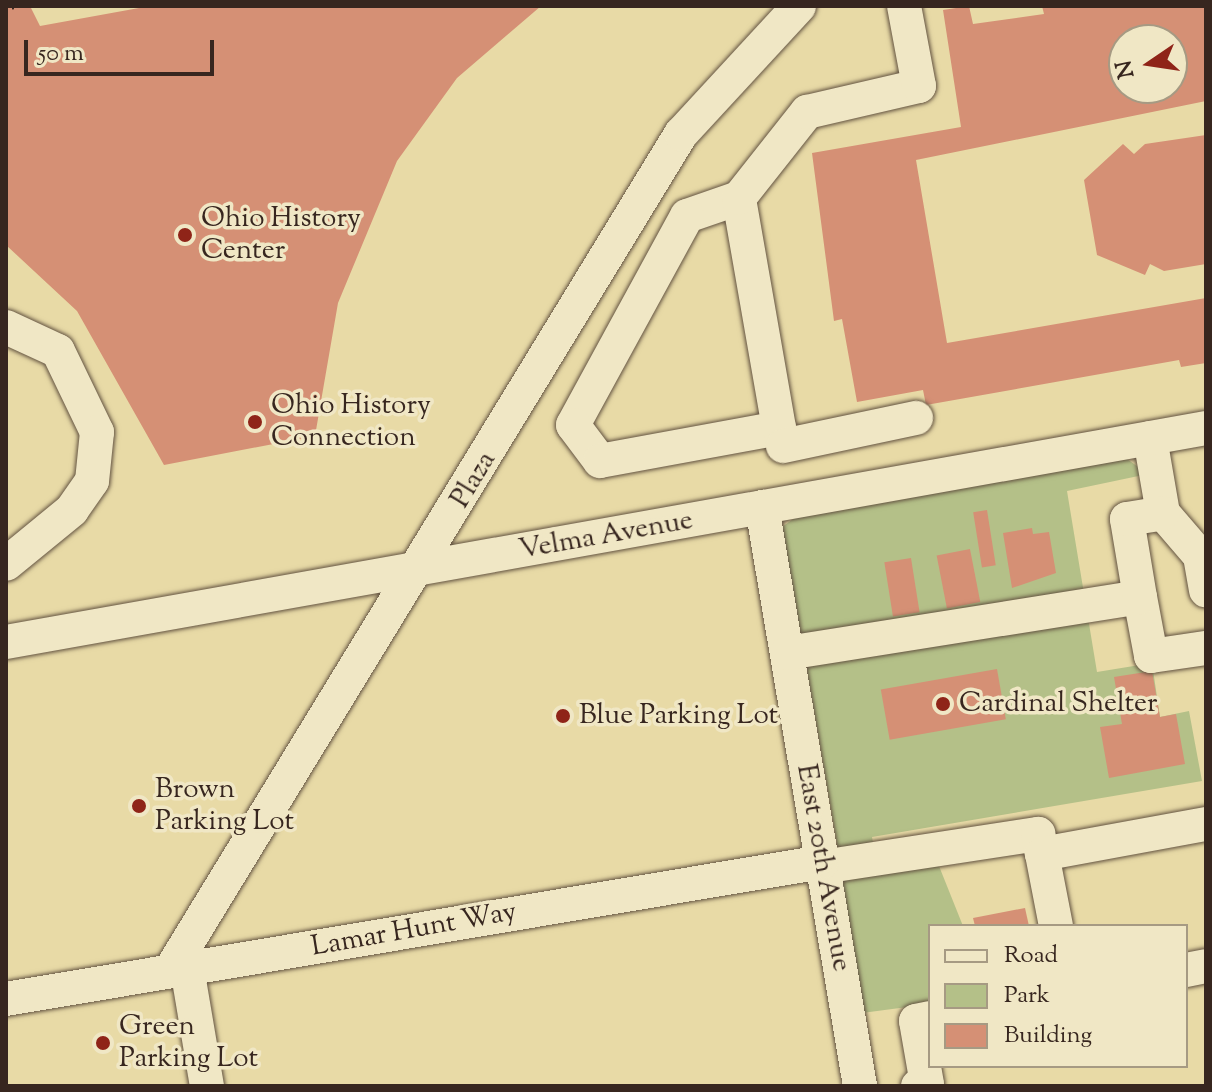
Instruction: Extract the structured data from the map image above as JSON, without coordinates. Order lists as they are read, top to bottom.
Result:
{
  "streets": {
    "street": [
      "Plaza",
      "Velma Avenue",
      "East 20th Avenue",
      "Lamar Hunt Way"
    ]
  },
  "crossings": [
    ["Plaza", "Velma Avenue"],
    ["Plaza", "Lamar Hunt Way"],
    ["Velma Avenue", "East 20th Avenue"],
    ["East 20th Avenue", "Lamar Hunt Way"]
  ],
  "places": [
    "Ohio History Center",
    "Ohio History Connection",
    "Cardinal Shelter",
    "Blue Parking Lot",
    "Brown Parking Lot",
    "Green Parking Lot"
  ],
  "legend": ["Road", "Park", "Building"],
  "scale_bar": "50 m",
  "north": "left"
}
